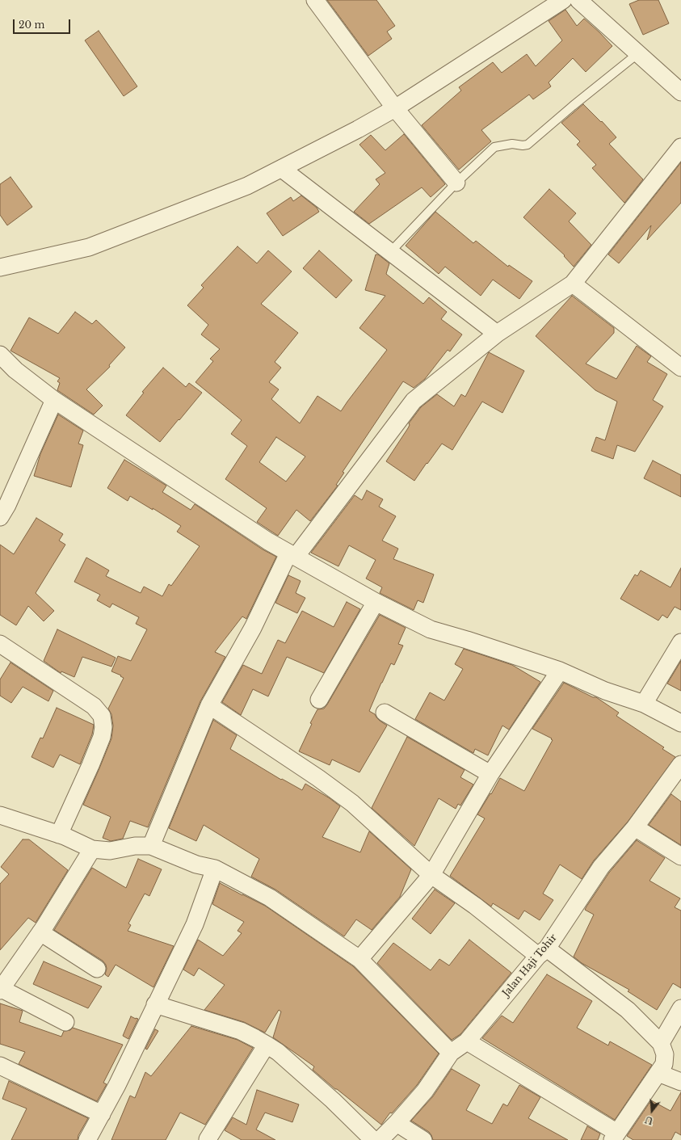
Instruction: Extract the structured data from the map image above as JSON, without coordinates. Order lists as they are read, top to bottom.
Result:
{
  "streets": {
    "street": ["Jalan Haji Tohir"]
  },
  "scale_bar": "20 m",
  "north": "bottom"
}
